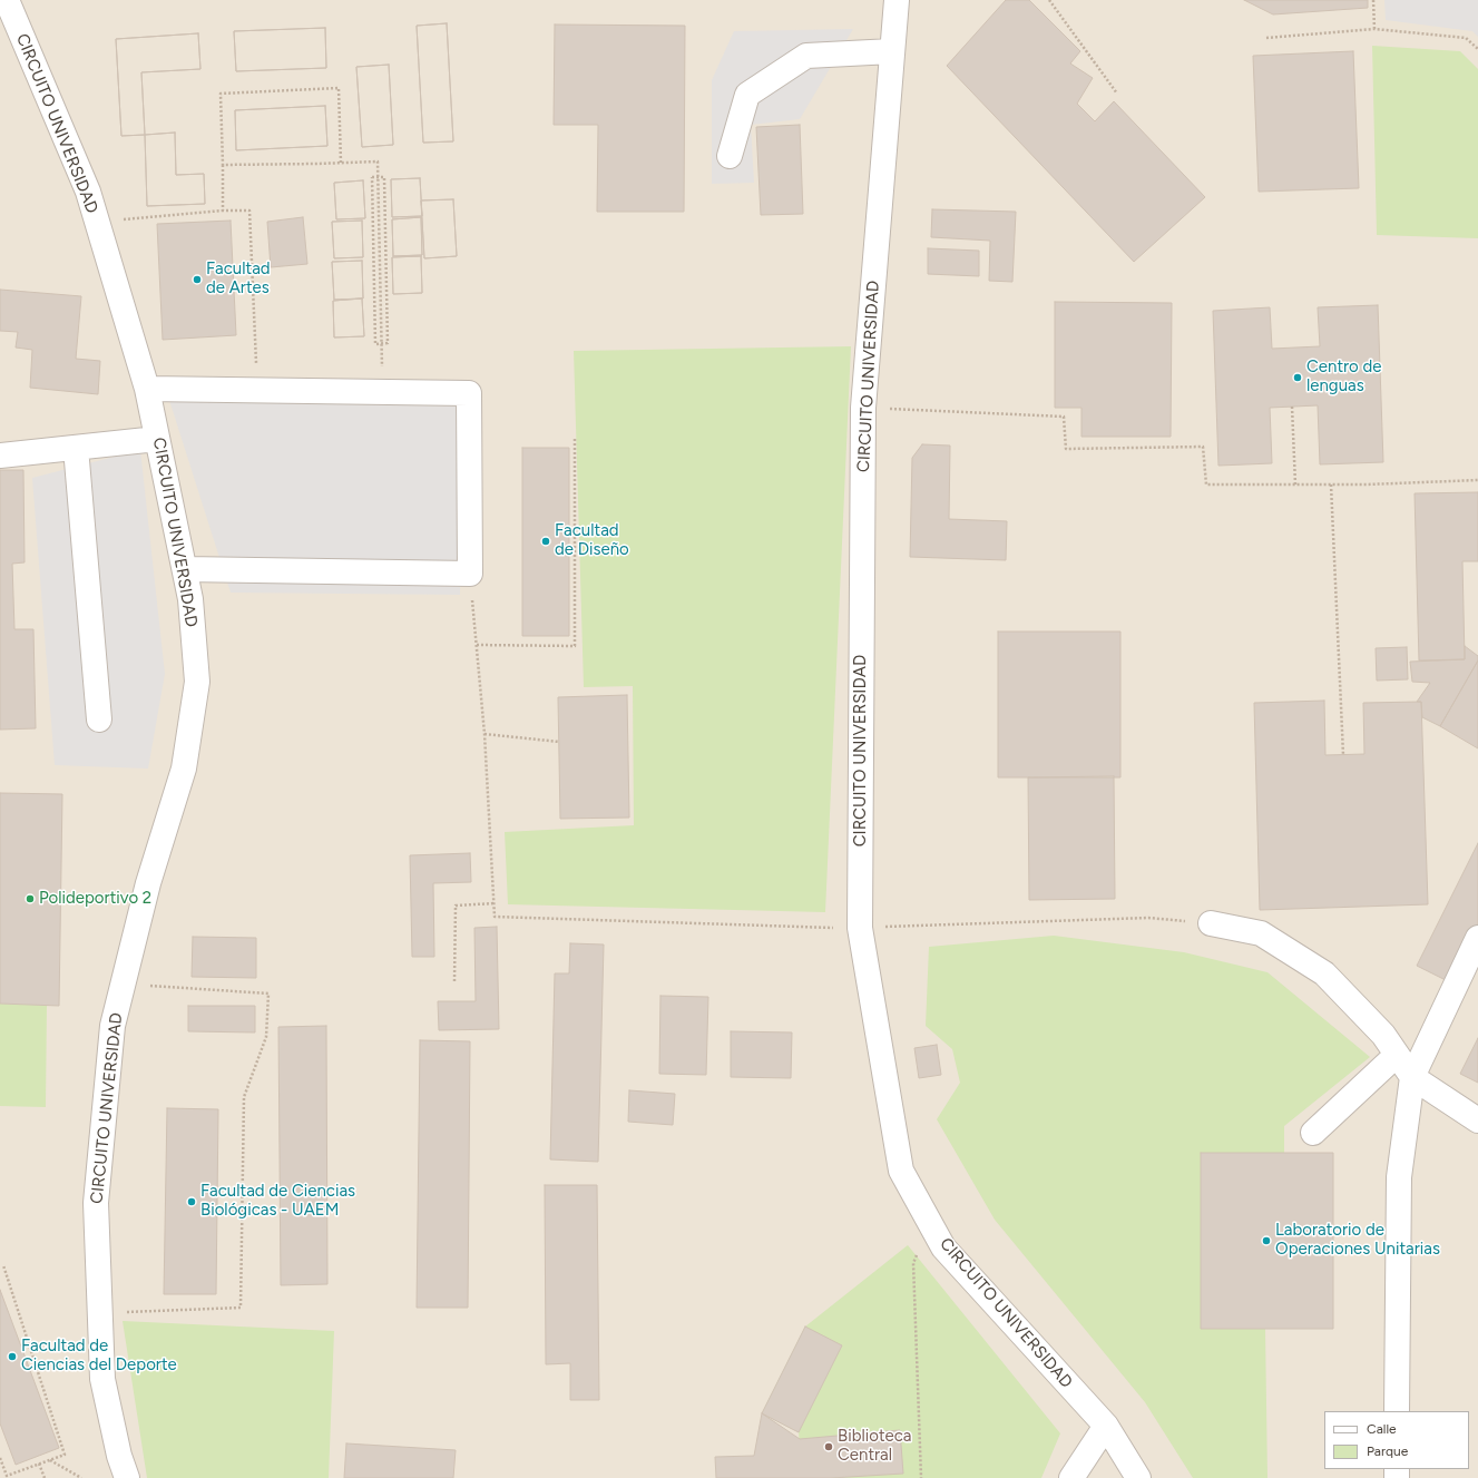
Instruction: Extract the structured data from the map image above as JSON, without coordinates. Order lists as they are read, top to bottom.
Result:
{
  "streets": {
    "street": ["CIRCUITO UNIVERSIDAD"]
  },
  "places": [
    "Facultad de Artes",
    "Centro de lenguas",
    "Facultad de Diseño",
    "Polideportivo 2",
    "Facultad de Ciencias Biológicas - UAEM",
    "Laboratorio de Operaciones Unitarias",
    "Facultad de Ciencias del Deporte",
    "Biblioteca Central"
  ],
  "legend": ["Calle", "Parque"]
}
